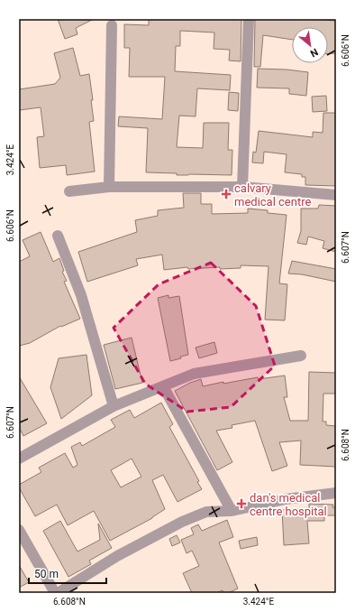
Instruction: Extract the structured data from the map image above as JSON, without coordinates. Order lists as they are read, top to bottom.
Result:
{
  "places": {
    "health": ["calvary medical centre", "dan's medical centre hospital"]
  },
  "scale_bar": "50 m",
  "north": "bottom right",
  "coordinates": [
    "6.606°N",
    "3.424°E",
    "6.607°N",
    "6.608°N"
  ]
}
